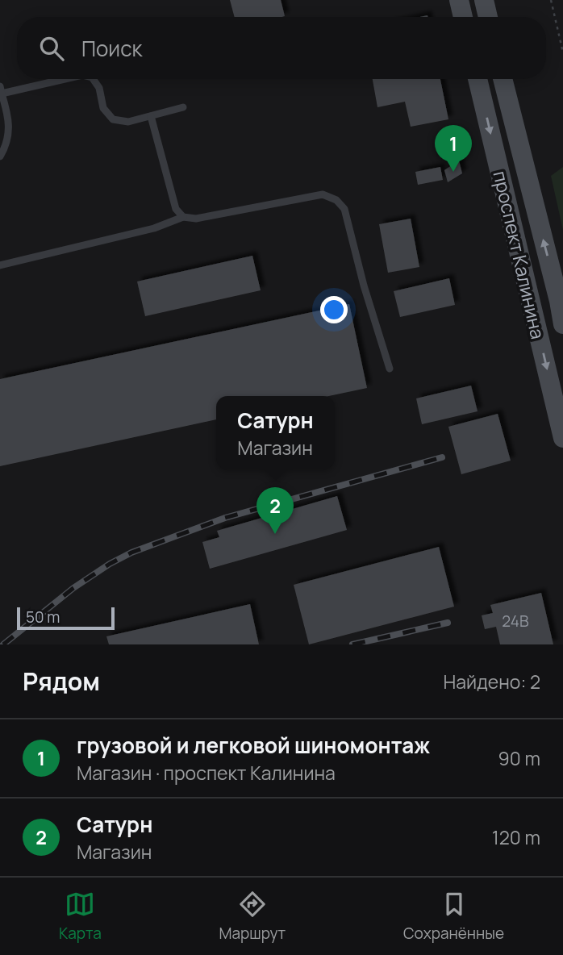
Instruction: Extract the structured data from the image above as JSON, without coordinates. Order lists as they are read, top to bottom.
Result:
{
  "streets": {
    "main road": ["проспект Калинина"]
  },
  "house_numbers": ["24В"],
  "scale_bar": "50 m",
  "page": {
    "search": "Поиск",
    "pins": ["1", "2"],
    "popup": ["Сатурн", "Магазин"],
    "scale": "50 m",
    "heading": ["Рядом", "Найдено: 2"],
    "list": [
      {
        "mark": "1",
        "name": "грузовой и легковой шиномонтаж",
        "note": "Магазин · проспект Калинина",
        "value": "90 m"
      },
      {
        "mark": "2",
        "name": "Сатурн",
        "note": "Магазин",
        "value": "120 m"
      }
    ],
    "nav": ["Карта", "Маршрут", "Сохранённые"]
  }
}
